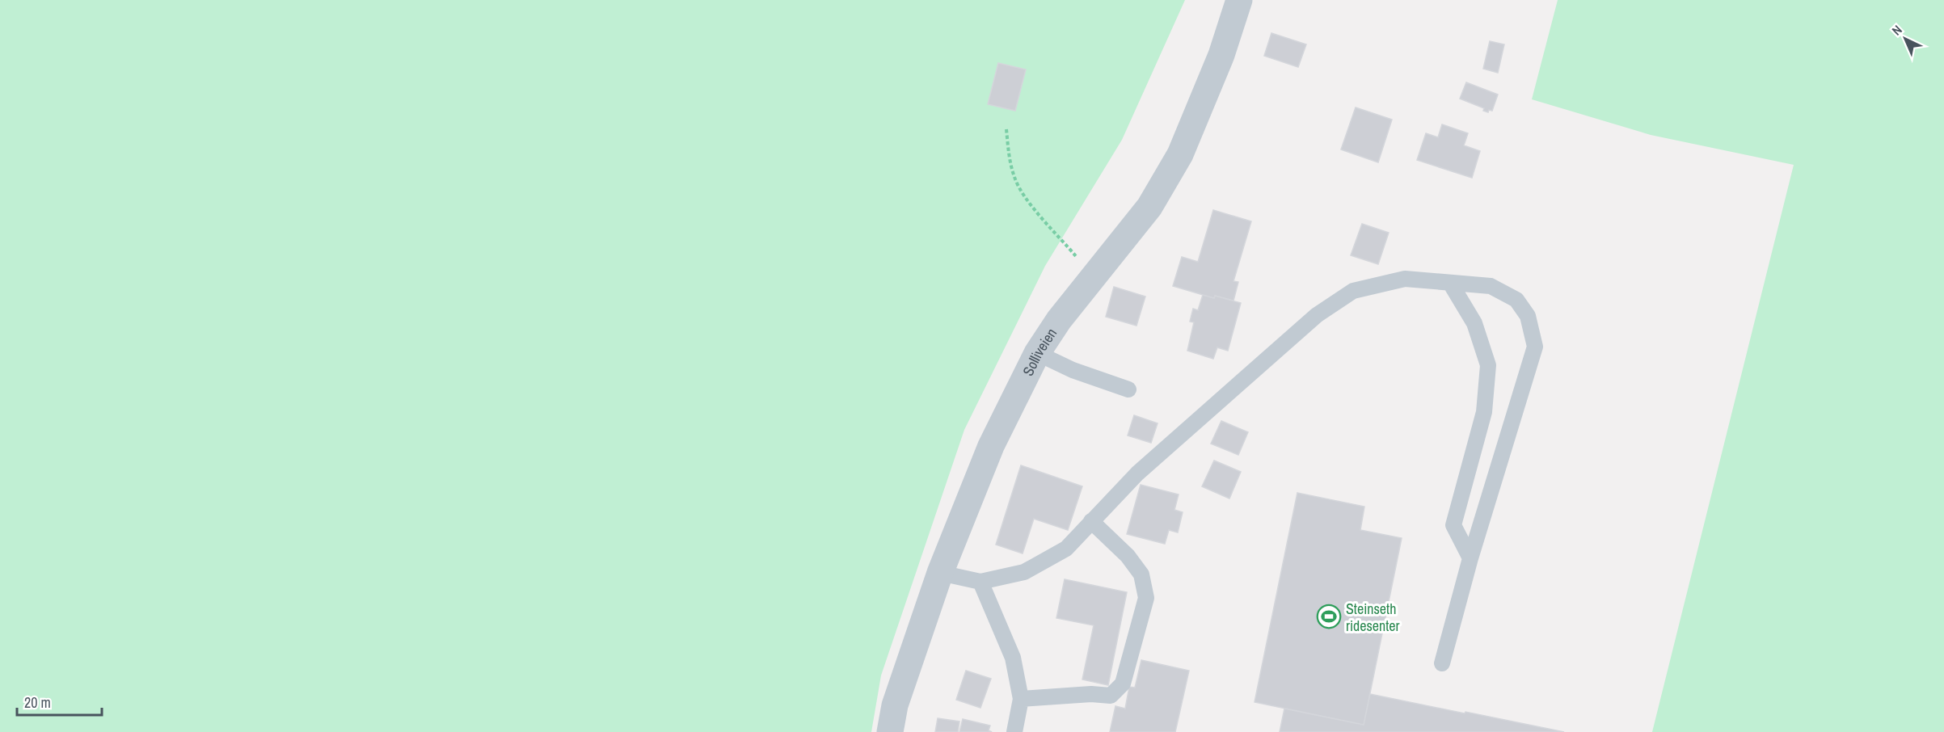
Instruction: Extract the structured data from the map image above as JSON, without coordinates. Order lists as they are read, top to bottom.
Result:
{
  "streets": {
    "street": ["Solliveien"]
  },
  "places": {
    "sports": ["Steinseth ridesenter"]
  },
  "scale_bar": "20 m",
  "north": "top left"
}
